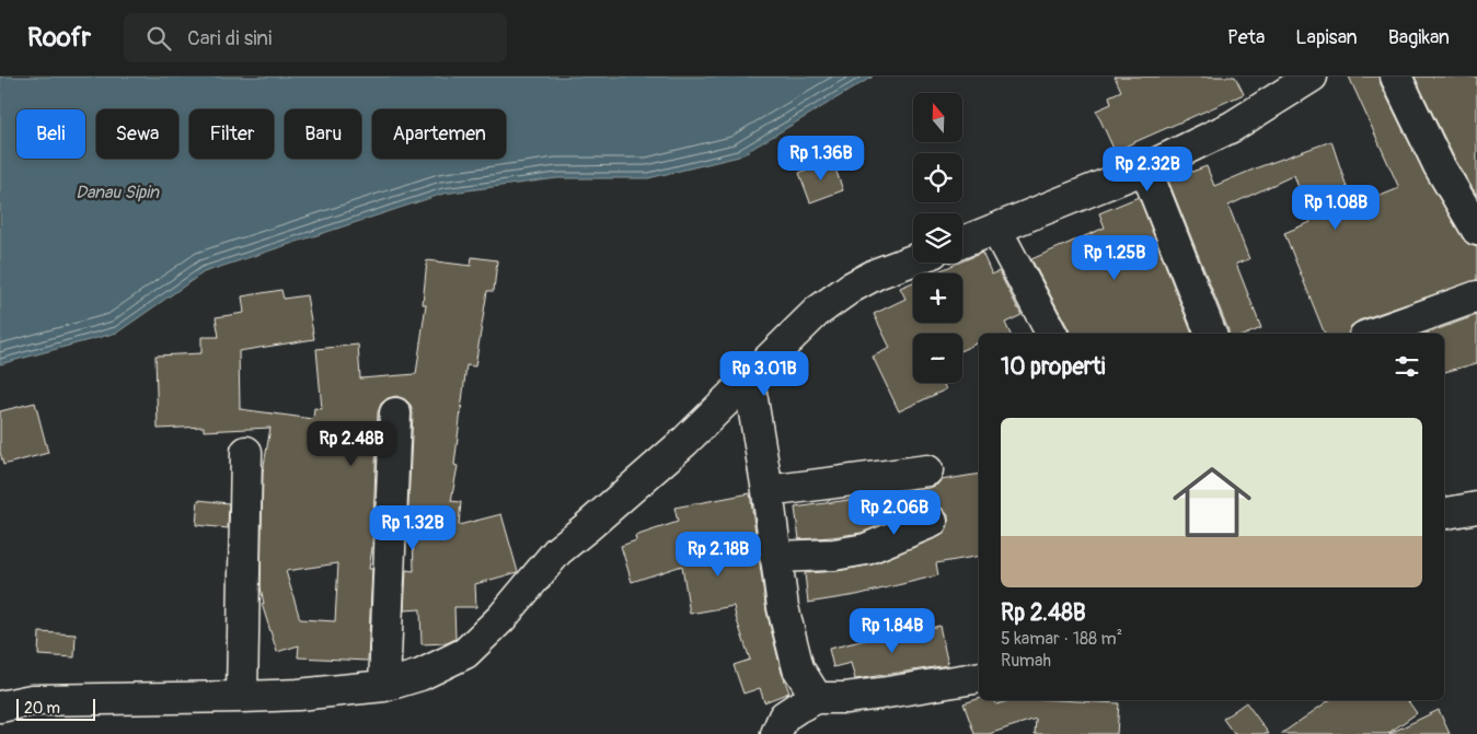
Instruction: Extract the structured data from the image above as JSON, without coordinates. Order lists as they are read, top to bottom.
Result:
{
  "water": ["Danau Sipin"],
  "scale_bar": "20 m",
  "north": "top",
  "page": {
    "header": "Roofr",
    "search": "Cari di sini",
    "nav": ["Peta", "Lapisan", "Bagikan"],
    "map_buttons": ["+", "−"],
    "chip": [
      "Beli",
      "Sewa",
      "Filter",
      "Baru",
      "Apartemen"
    ],
    "price": [
      "Rp 1.36B",
      "Rp 2.32B",
      "Rp 1.08B",
      "Rp 1.25B",
      "Rp 3.01B",
      "Rp 2.48B",
      "Rp 2.06B",
      "Rp 1.32B",
      "Rp 2.18B",
      "Rp 1.84B"
    ],
    "heading": "10 properti",
    "list": [
      {
        "name": "Rp 2.48B",
        "note": "5 kamar · 188 m² · Rumah"
      }
    ],
    "scale": "20 m"
  }
}
